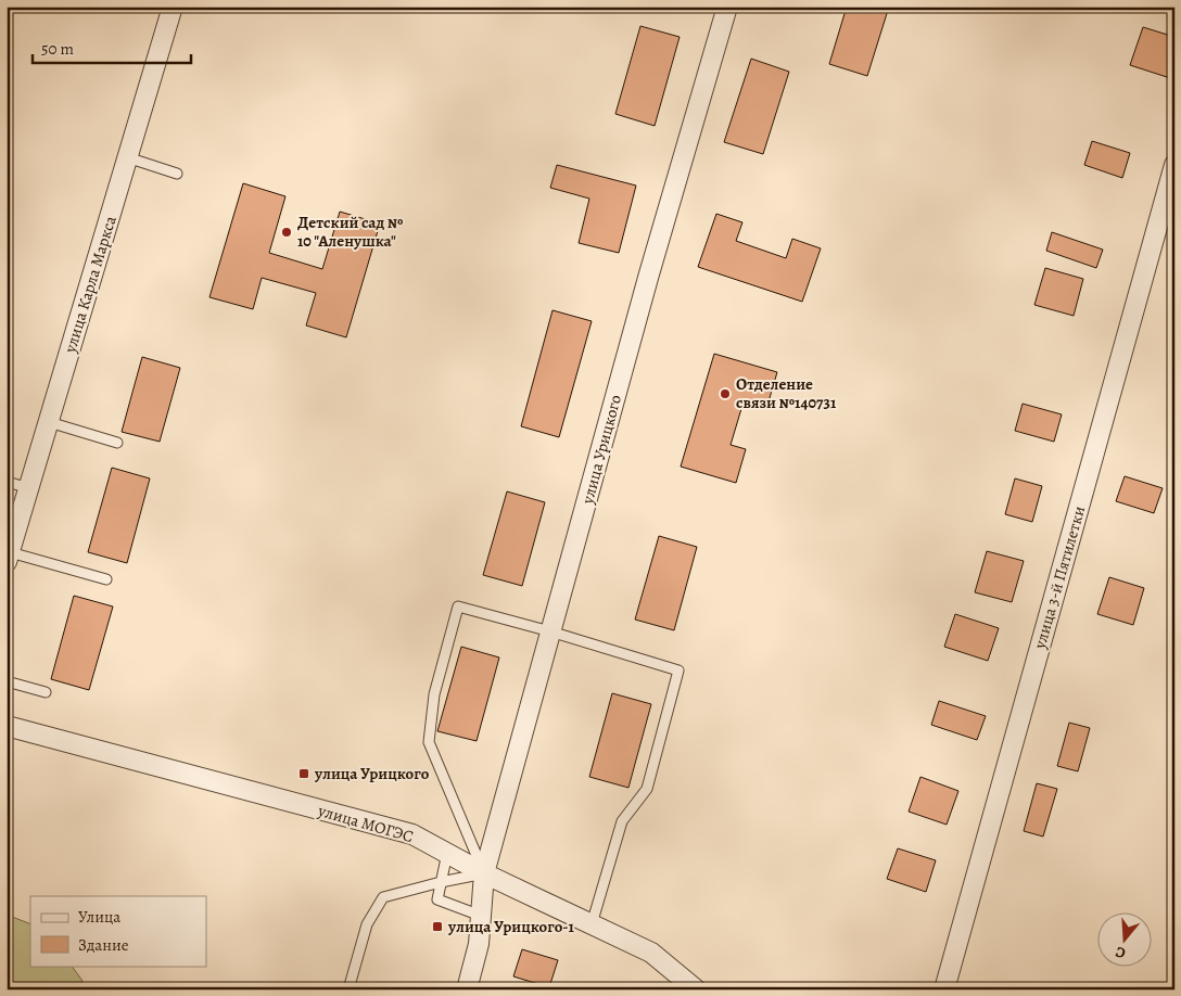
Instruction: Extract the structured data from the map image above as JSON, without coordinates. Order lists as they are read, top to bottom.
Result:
{
  "streets": {
    "street": [
      "улица Карла Маркса",
      "улица Урицкого",
      "улица 3-й Пятилетки",
      "улица МОГЭС"
    ]
  },
  "crossings": [
    ["улица Урицкого", "улица МОГЭС"]
  ],
  "places": {
    "other": ["Детский сад № 10 \"Аленушка\"", "Отделение связи №140731"],
    "transit": ["улица Урицкого", "улица Урицкого-1"]
  },
  "legend": ["Улица", "Здание"],
  "scale_bar": "50 m",
  "north": "bottom"
}
